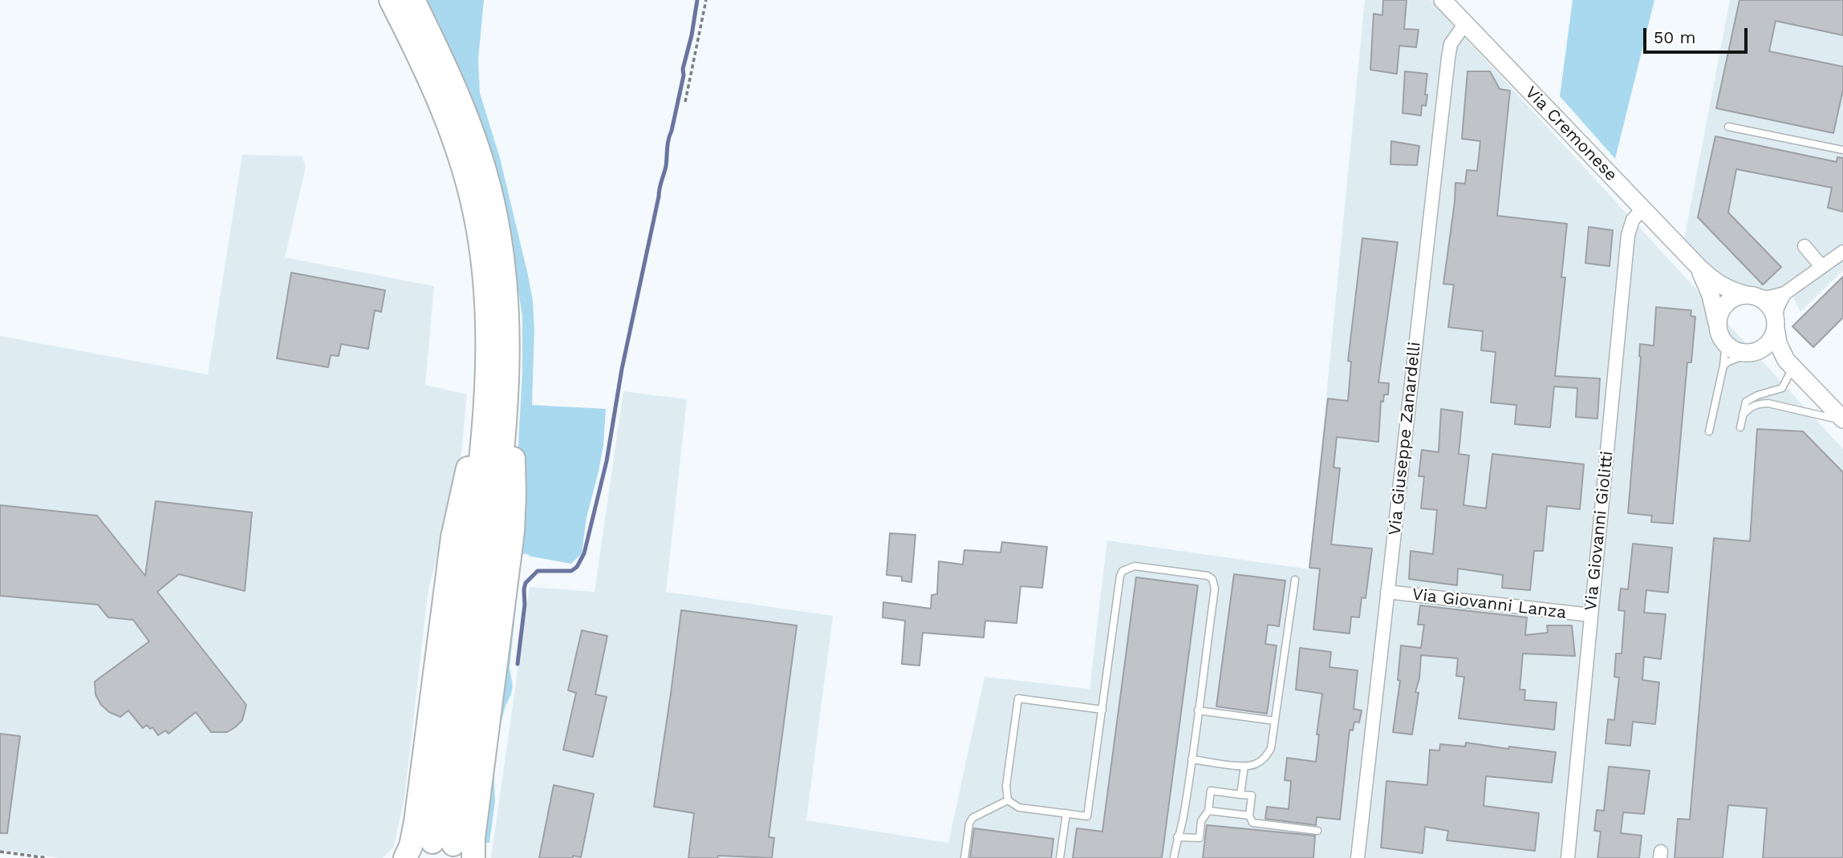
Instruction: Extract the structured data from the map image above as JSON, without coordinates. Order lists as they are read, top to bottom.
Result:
{
  "streets": {
    "main road": ["Via Cremonese"],
    "street": ["Via Giuseppe Zanardelli", "Via Giovanni Giolitti", "Via Giovanni Lanza"]
  },
  "crossings": [
    ["Via Cremonese", "Via Giuseppe Zanardelli"],
    ["Via Cremonese", "Via Giovanni Giolitti"],
    ["Via Giuseppe Zanardelli", "Via Giovanni Lanza"],
    ["Via Giovanni Giolitti", "Via Giovanni Lanza"]
  ],
  "scale_bar": "50 m"
}
